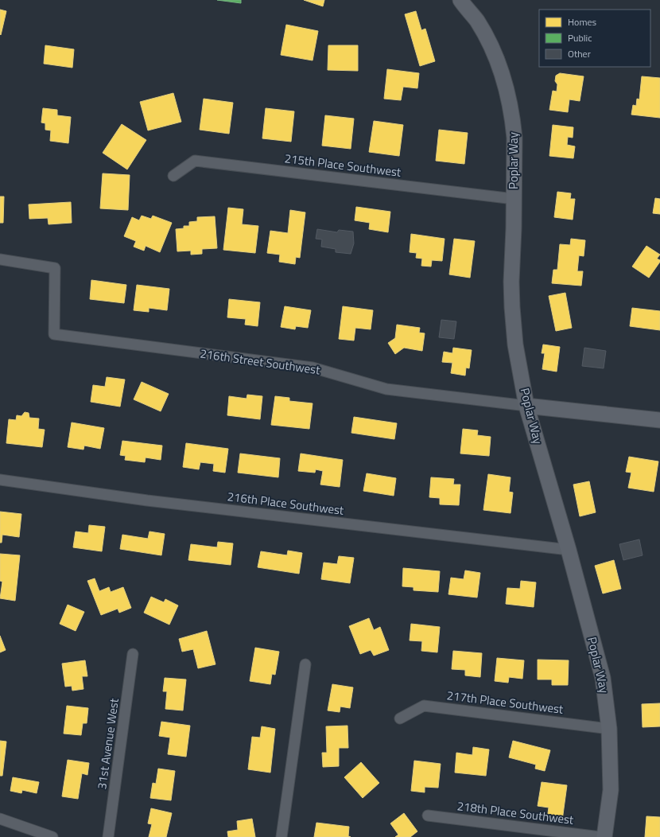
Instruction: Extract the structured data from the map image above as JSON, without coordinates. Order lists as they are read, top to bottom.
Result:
{
  "streets": {
    "main road": ["Poplar Way", "216th Street Southwest"],
    "street": [
      "215th Place Southwest",
      "216th Place Southwest",
      "217th Place Southwest",
      "31st Avenue West",
      "218th Place Southwest"
    ]
  },
  "crossings": [
    ["Poplar Way", "215th Place Southwest"],
    ["Poplar Way", "216th Street Southwest"],
    ["Poplar Way", "216th Place Southwest"],
    ["Poplar Way", "217th Place Southwest"]
  ],
  "legend": ["Homes", "Public", "Other"]
}
